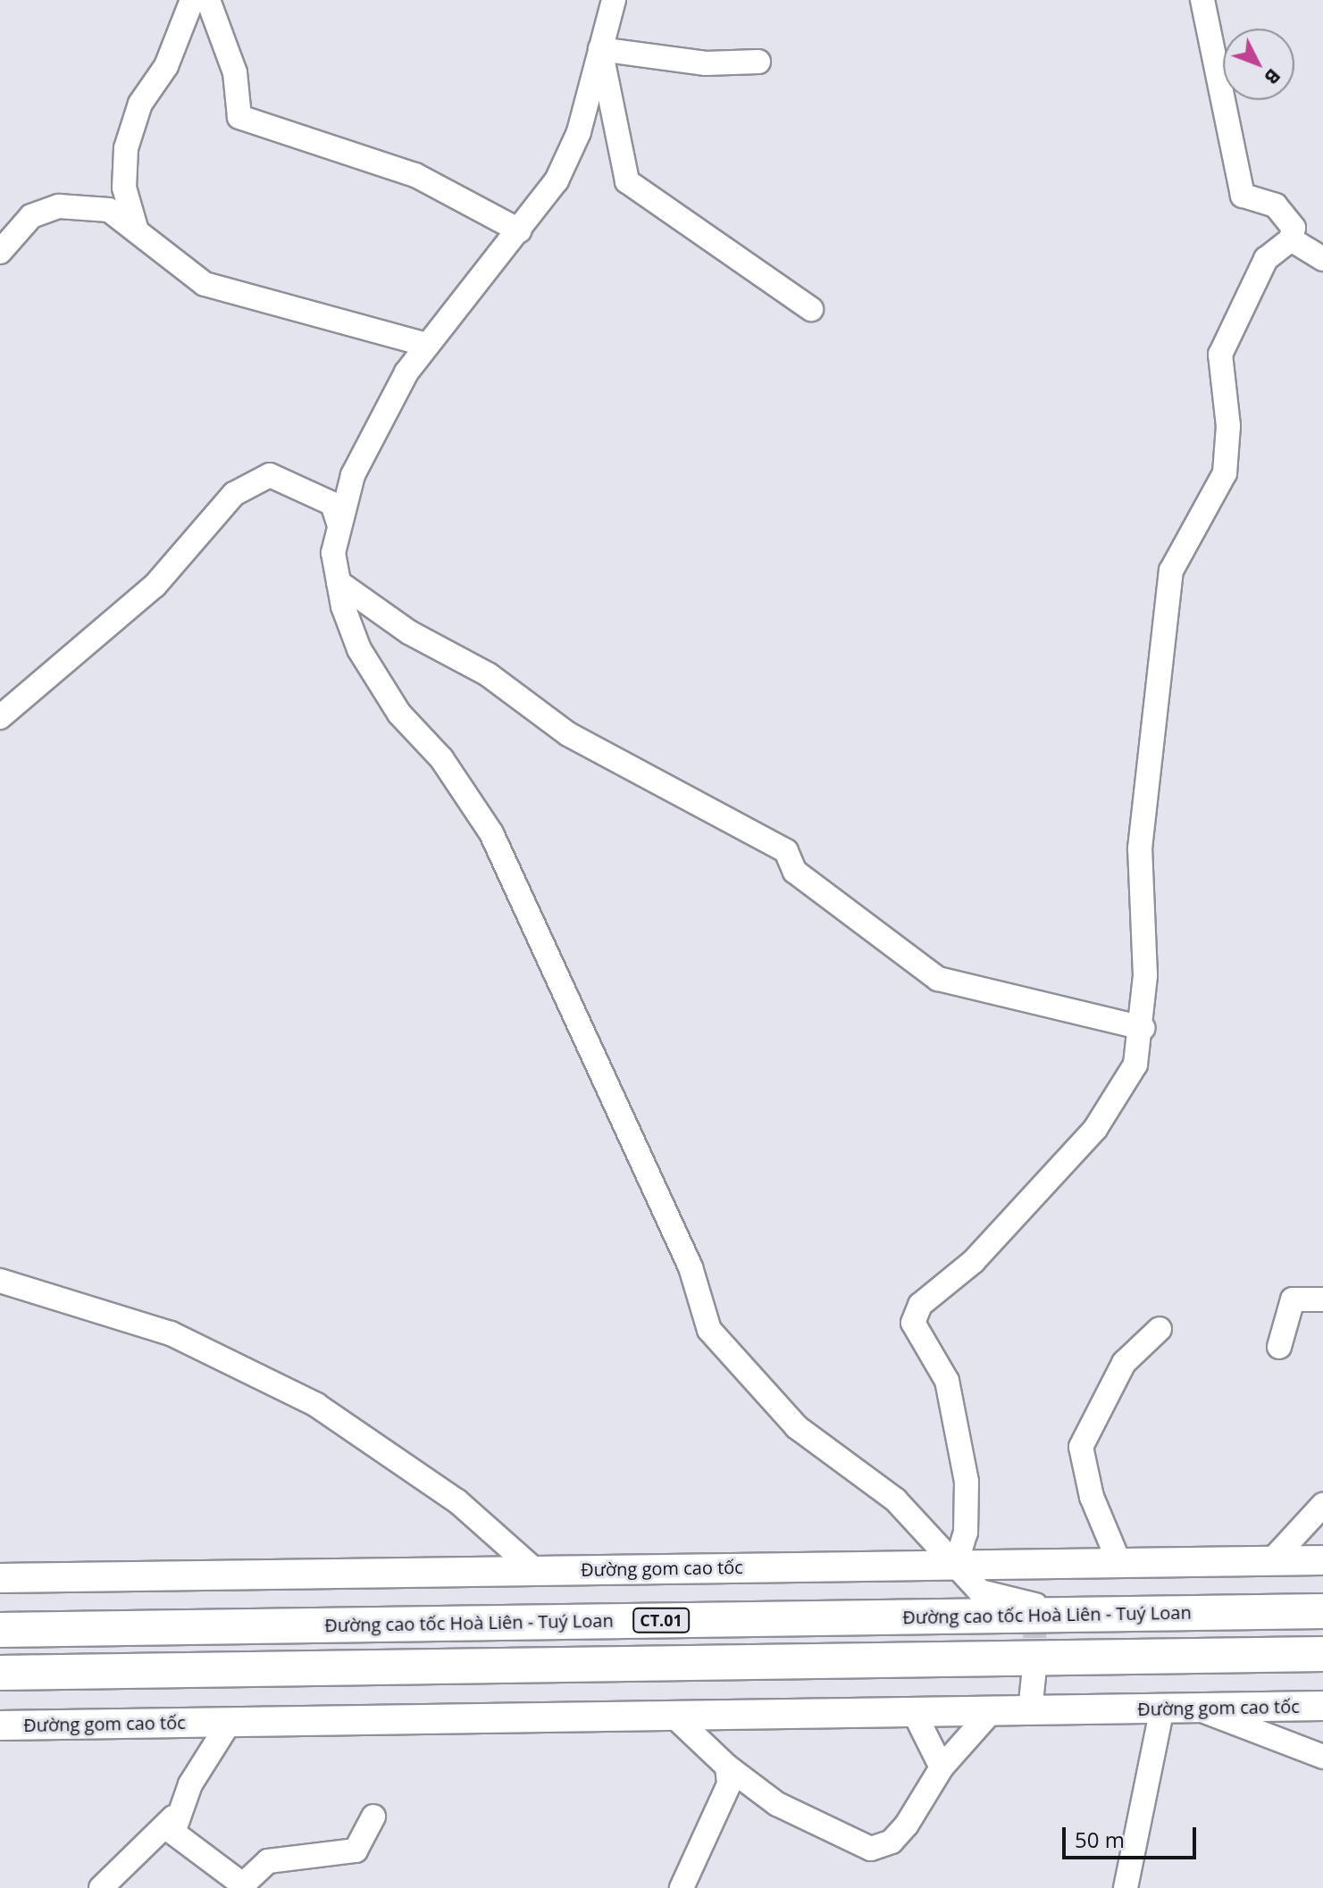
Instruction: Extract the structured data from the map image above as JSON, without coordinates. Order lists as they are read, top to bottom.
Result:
{
  "streets": {
    "highway": ["Đường cao tốc Hoà Liên - Tuý Loan", "CT.01"],
    "main road": ["Đường gom cao tốc"]
  },
  "scale_bar": "50 m",
  "north": "bottom right"
}
